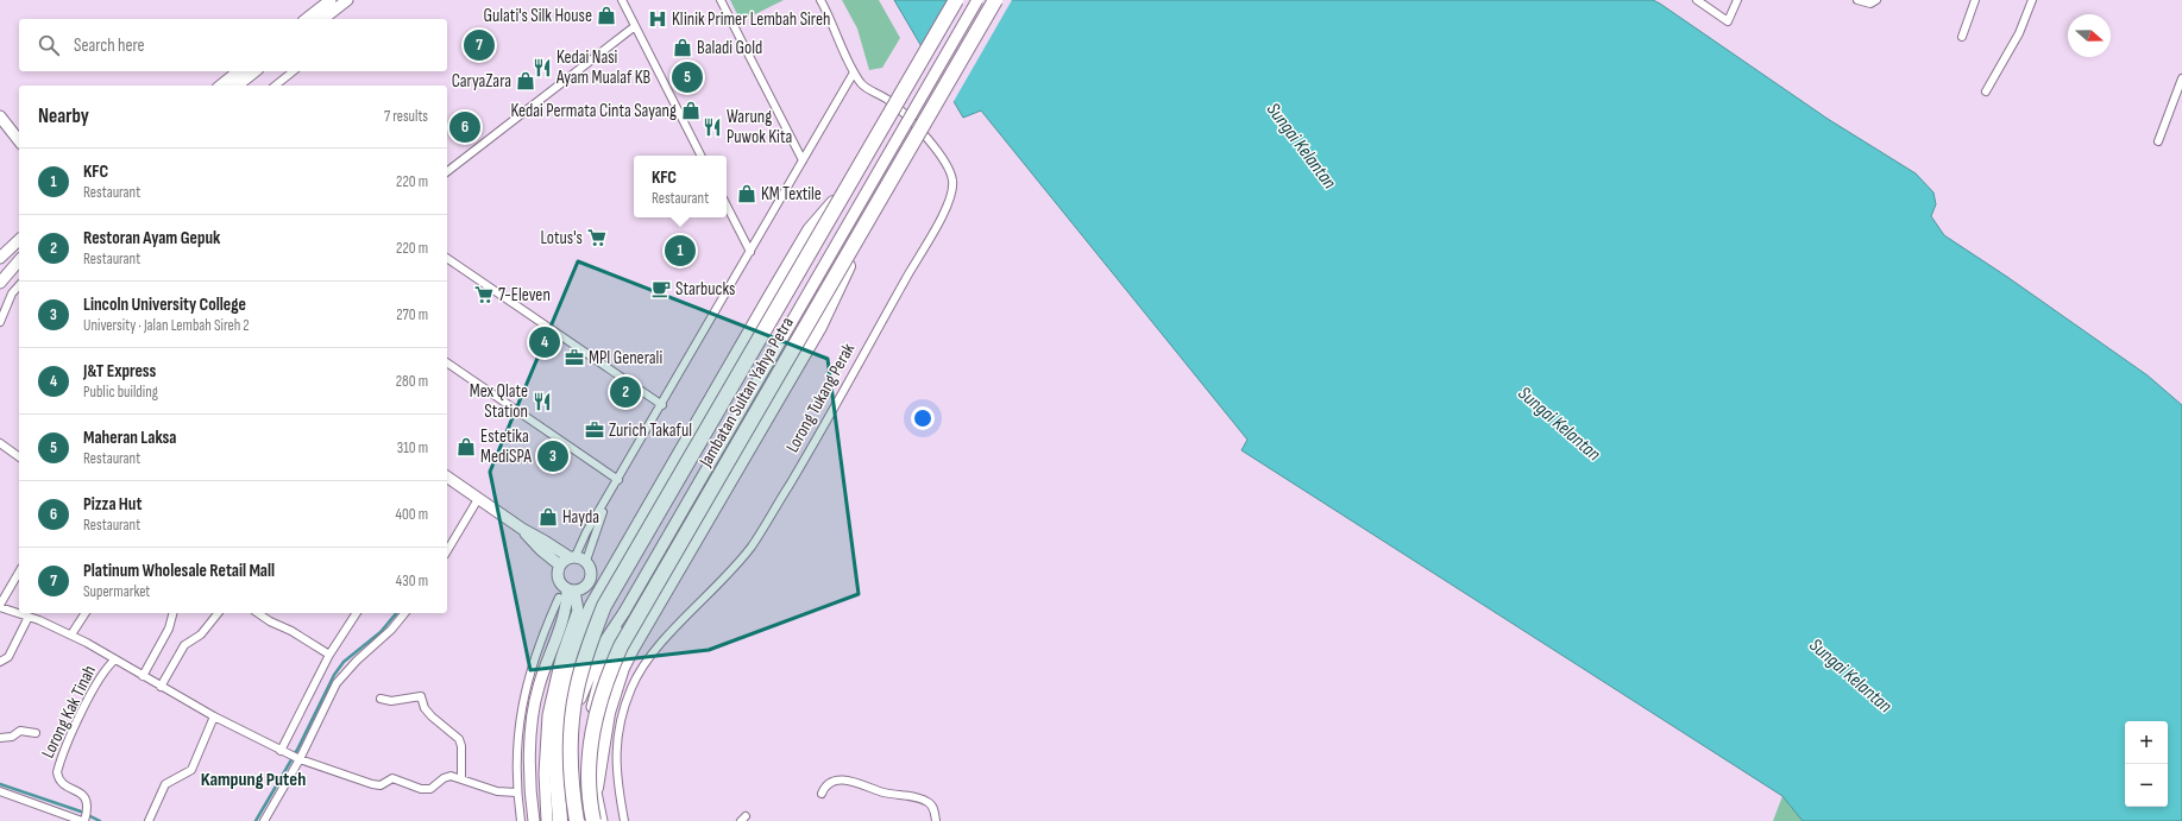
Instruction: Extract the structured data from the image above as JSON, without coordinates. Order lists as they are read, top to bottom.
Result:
{
  "streets": {
    "highway": ["Jambatan Sultan Yahya Petra"],
    "street": ["Lorong Tukang Perak", "Lorong Kak Tinah"]
  },
  "districts": ["Kampung Puteh"],
  "water": ["Sungai Kelantan"],
  "places": {
    "shop": [
      "Gulati's Silk House",
      "Baladi Gold",
      "CaryaZara",
      "Kedai Permata Cinta Sayang",
      "KM Textile",
      "Estetika MediSPA",
      "Hayda"
    ],
    "hospital": ["Klinik Primer Lembah Sireh"],
    "restaurant": ["Kedai Nasi Ayam Mualaf KB", "Warung Puwok Kita", "Mex Qlate Station"],
    "supermarket": ["Lotus's", "7-Eleven"],
    "cafe": ["Starbucks"],
    "office": ["MPI Generali", "Zurich Takaful"]
  },
  "north": "right",
  "page": {
    "search": "Search here",
    "pins": [
      "7",
      "5",
      "6",
      "1",
      "4",
      "2",
      "3"
    ],
    "heading": ["Nearby", "7 results"],
    "list": [
      {
        "mark": "1",
        "name": "KFC",
        "note": "Restaurant",
        "value": "220 m"
      },
      {
        "mark": "2",
        "name": "Restoran Ayam Gepuk",
        "note": "Restaurant",
        "value": "220 m"
      },
      {
        "mark": "3",
        "name": "Lincoln University College",
        "note": "University · Jalan Lembah Sireh 2",
        "value": "270 m"
      },
      {
        "mark": "4",
        "name": "J&T Express",
        "note": "Public building",
        "value": "280 m"
      },
      {
        "mark": "5",
        "name": "Maheran Laksa",
        "note": "Restaurant",
        "value": "310 m"
      },
      {
        "mark": "6",
        "name": "Pizza Hut",
        "note": "Restaurant",
        "value": "400 m"
      },
      {
        "mark": "7",
        "name": "Platinum Wholesale Retail Mall",
        "note": "Supermarket",
        "value": "430 m"
      }
    ],
    "popup": ["KFC", "Restaurant"],
    "map_buttons": ["+", "−"]
  }
}
